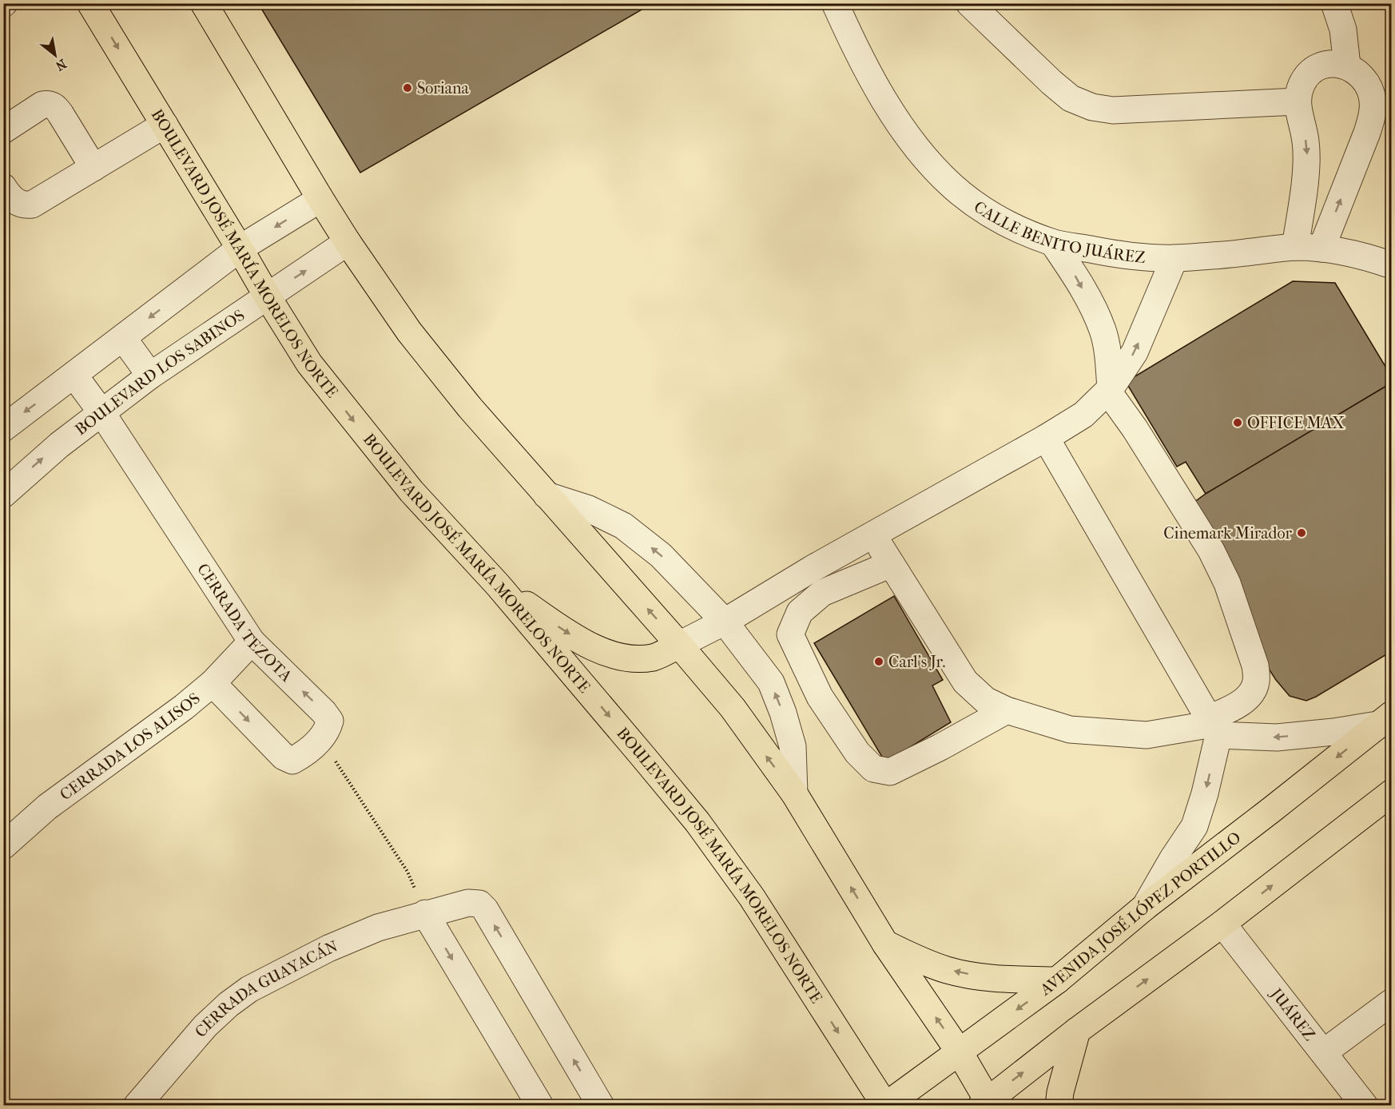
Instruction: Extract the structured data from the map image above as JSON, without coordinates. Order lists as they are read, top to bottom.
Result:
{
  "streets": {
    "main road": ["BOULEVARD JOSÉ MARÍA MORELOS NORTE", "AVENIDA JOSÉ LÓPEZ PORTILLO"],
    "street": [
      "CALLE BENITO JUÁREZ",
      "BOULEVARD LOS SABINOS",
      "CERRADA TEZOTA",
      "CERRADA LOS ALISOS",
      "CERRADA GUAYACÁN",
      "JUÁREZ"
    ]
  },
  "crossings": [
    ["BOULEVARD JOSÉ MARÍA MORELOS NORTE", "BOULEVARD LOS SABINOS"],
    ["BOULEVARD JOSÉ MARÍA MORELOS NORTE", "AVENIDA JOSÉ LÓPEZ PORTILLO"],
    ["BOULEVARD LOS SABINOS", "CERRADA TEZOTA"],
    ["CERRADA TEZOTA", "CERRADA LOS ALISOS"]
  ],
  "places": [
    "Soriana",
    "OFFICE MAX",
    "Cinemark Mirador",
    "Carl's Jr."
  ],
  "north": "bottom right"
}
